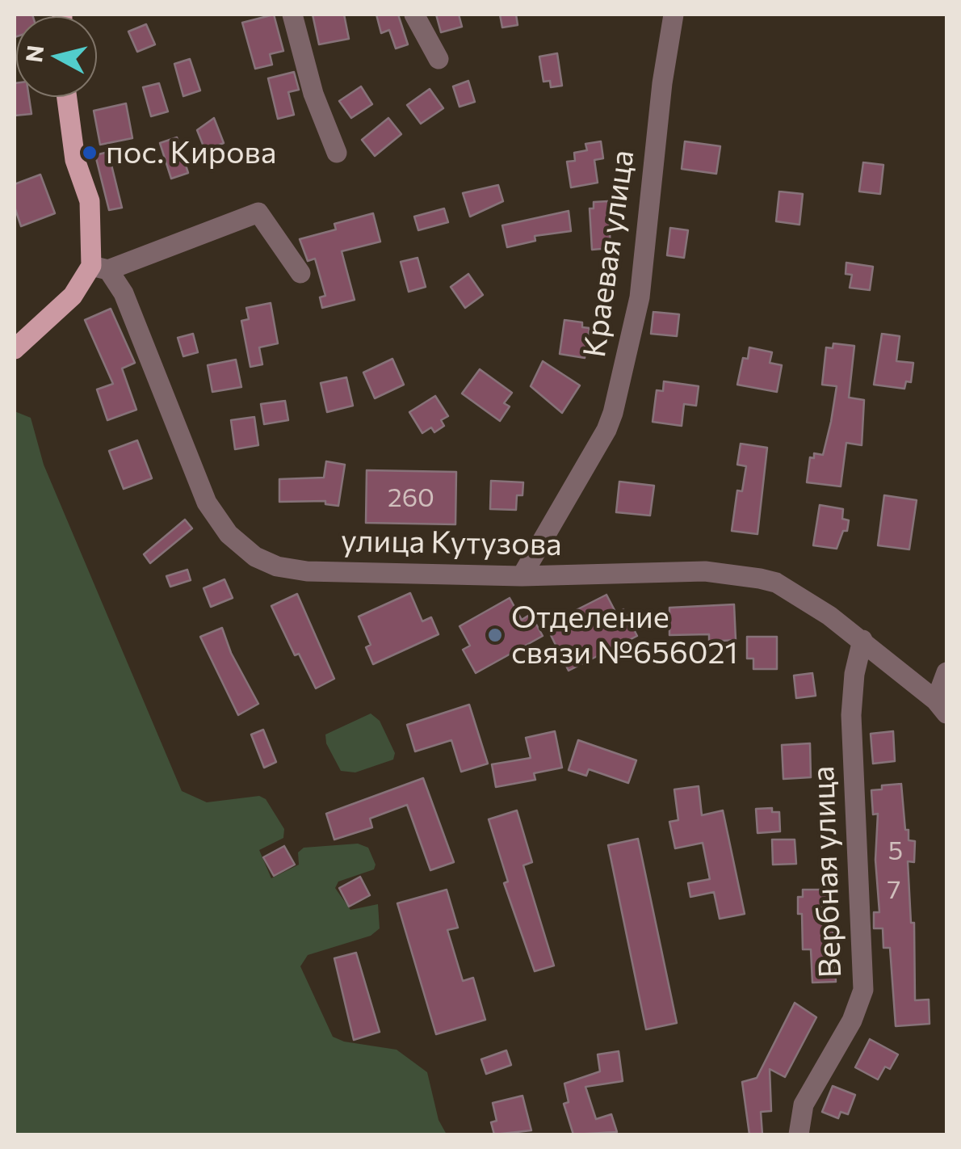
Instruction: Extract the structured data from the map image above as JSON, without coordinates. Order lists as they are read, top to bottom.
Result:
{
  "streets": {
    "main road": ["улица Кутузова"],
    "street": ["Краевая улица", "Вербная улица"]
  },
  "crossings": [
    ["Краевая улица", "улица Кутузова"],
    ["улица Кутузова", "Вербная улица"]
  ],
  "places": ["пос. Кирова", "Отделение связи №656021"],
  "house_numbers": ["260", "5", "7"],
  "north": "left"
}
